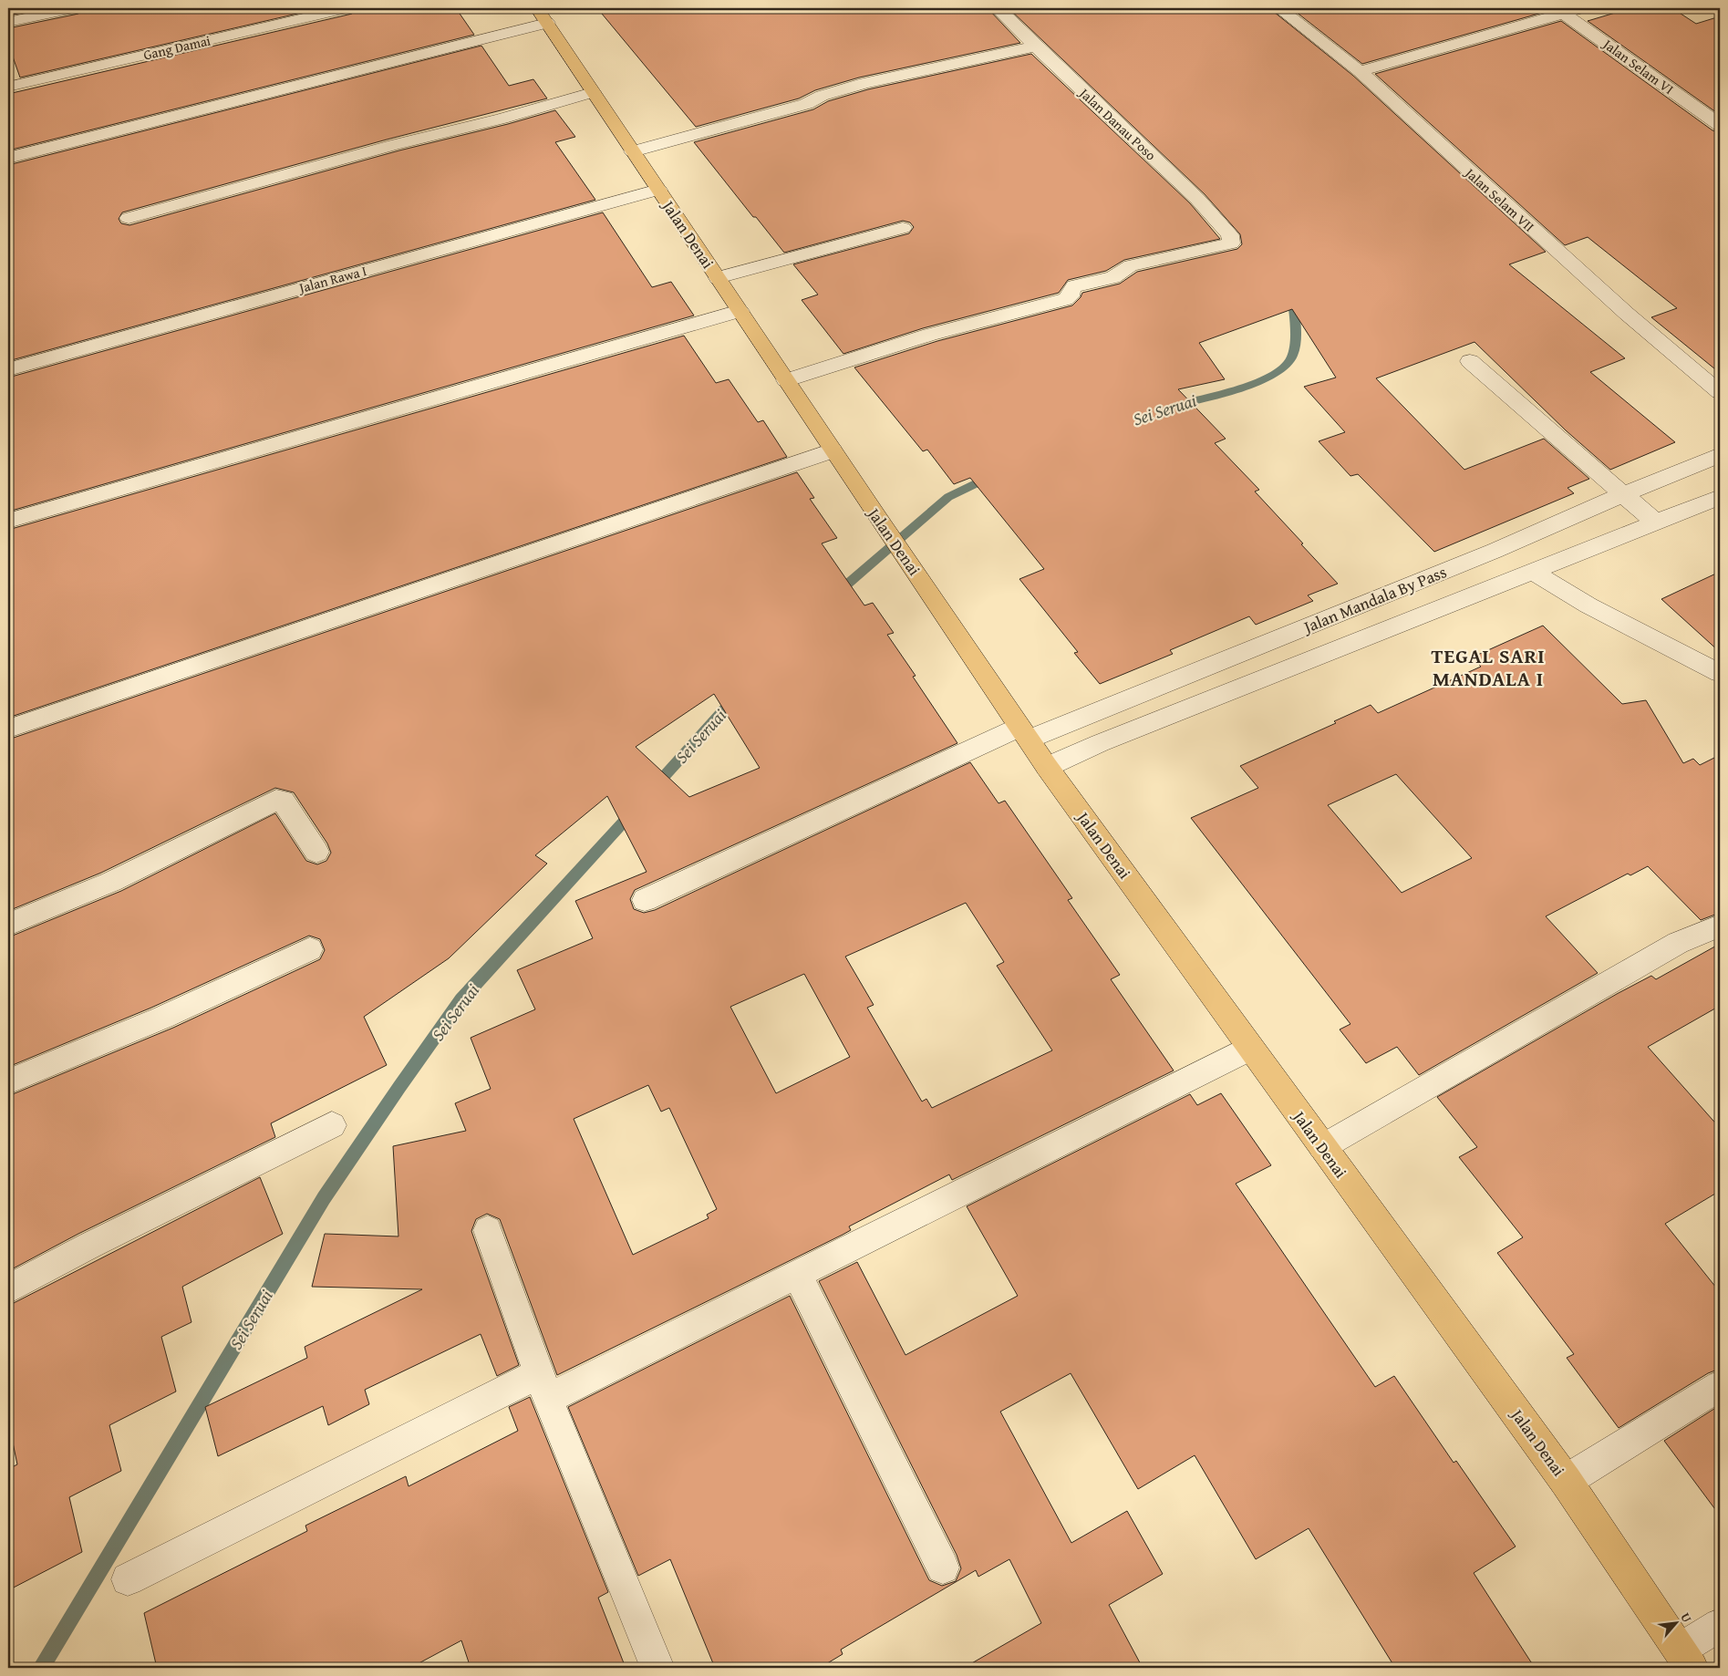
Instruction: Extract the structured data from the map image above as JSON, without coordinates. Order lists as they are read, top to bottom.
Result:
{
  "streets": {
    "main road": ["Jalan Denai"],
    "street": [
      "Gang Damai",
      "Jalan Selam VI",
      "Jalan Danau Poso",
      "Jalan Selam VII",
      "Jalan Rawa I",
      "Jalan Mandala By Pass"
    ]
  },
  "crossings": [
    ["Jalan Danau Poso", "Jalan Denai"],
    ["Jalan Denai", "Jalan Rawa I"],
    ["Jalan Denai", "Jalan Mandala By Pass"]
  ],
  "districts": ["TEGAL SARI MANDALA I"],
  "water": ["Sei Seruai"],
  "north": "top right"
}
